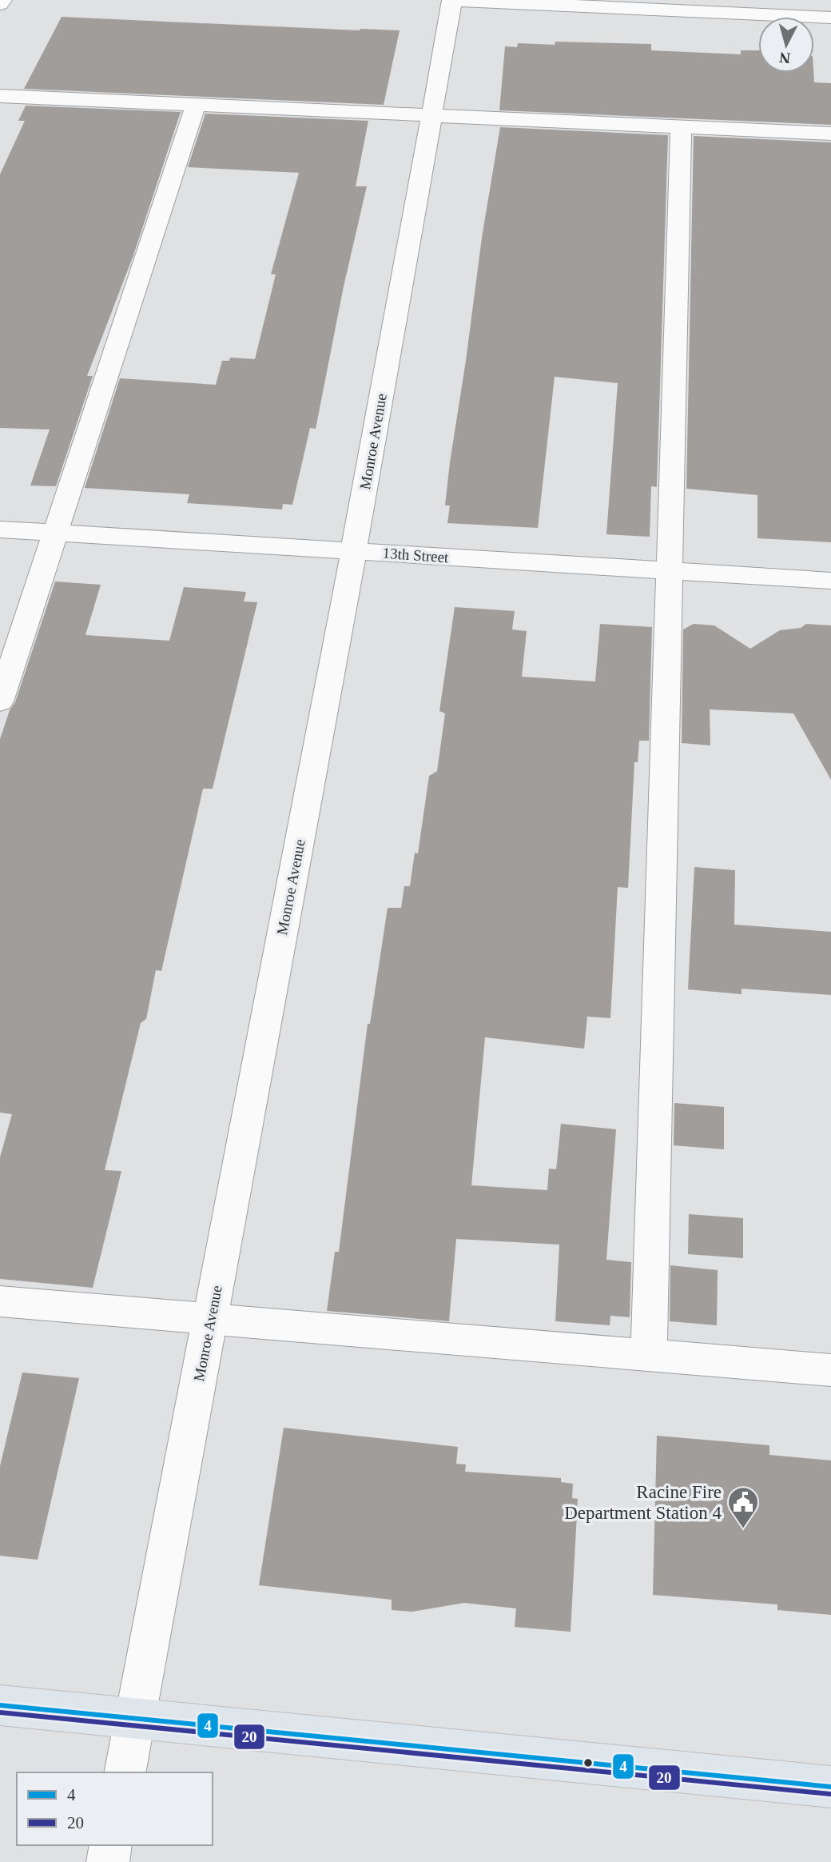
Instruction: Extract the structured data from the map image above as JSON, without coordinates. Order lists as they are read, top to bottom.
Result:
{
  "streets": {
    "street": ["Monroe Avenue", "13th Street"]
  },
  "crossings": [
    ["Monroe Avenue", "13th Street"]
  ],
  "places": {
    "public building": ["Racine Fire Department Station 4"]
  },
  "lines": ["transit line 4", "transit line 20"],
  "legend": ["4", "20"],
  "north": "bottom"
}
